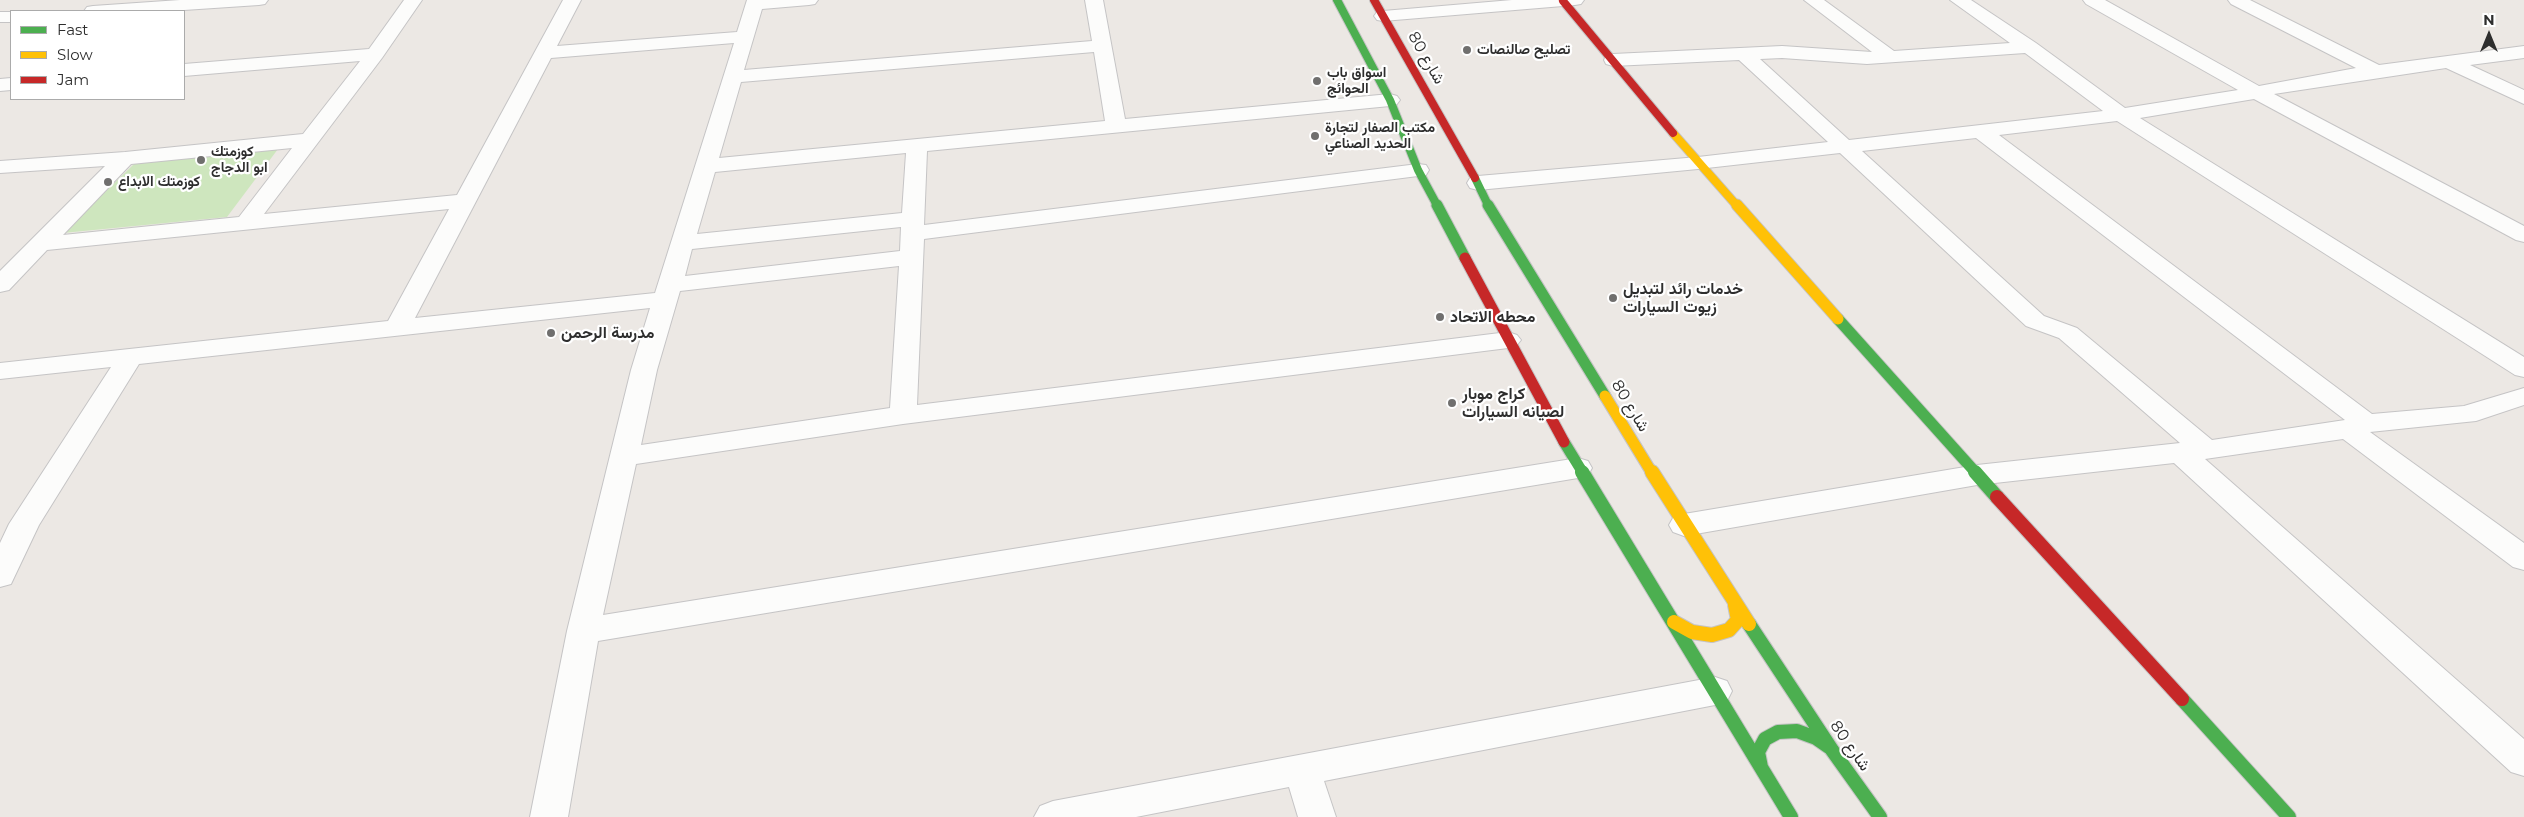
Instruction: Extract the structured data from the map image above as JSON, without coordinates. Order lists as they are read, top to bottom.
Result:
{
  "streets": {
    "main road": ["شارع 80"]
  },
  "places": [
    "تصليح صالنصات",
    "اسواق باب الحوائج",
    "مكتب الصفار لتجارة الحديد الصناعي",
    "كوزمتك ابو الدجاج",
    "كوزمتك الابداع",
    "خدمات رائد لتبديل زيوت السيارات",
    "محطه الاتحاد",
    "مدرسة الرحمن",
    "كراج موبار لصيانه السيارات"
  ],
  "legend": ["Fast", "Slow", "Jam"],
  "north": "top"
}
